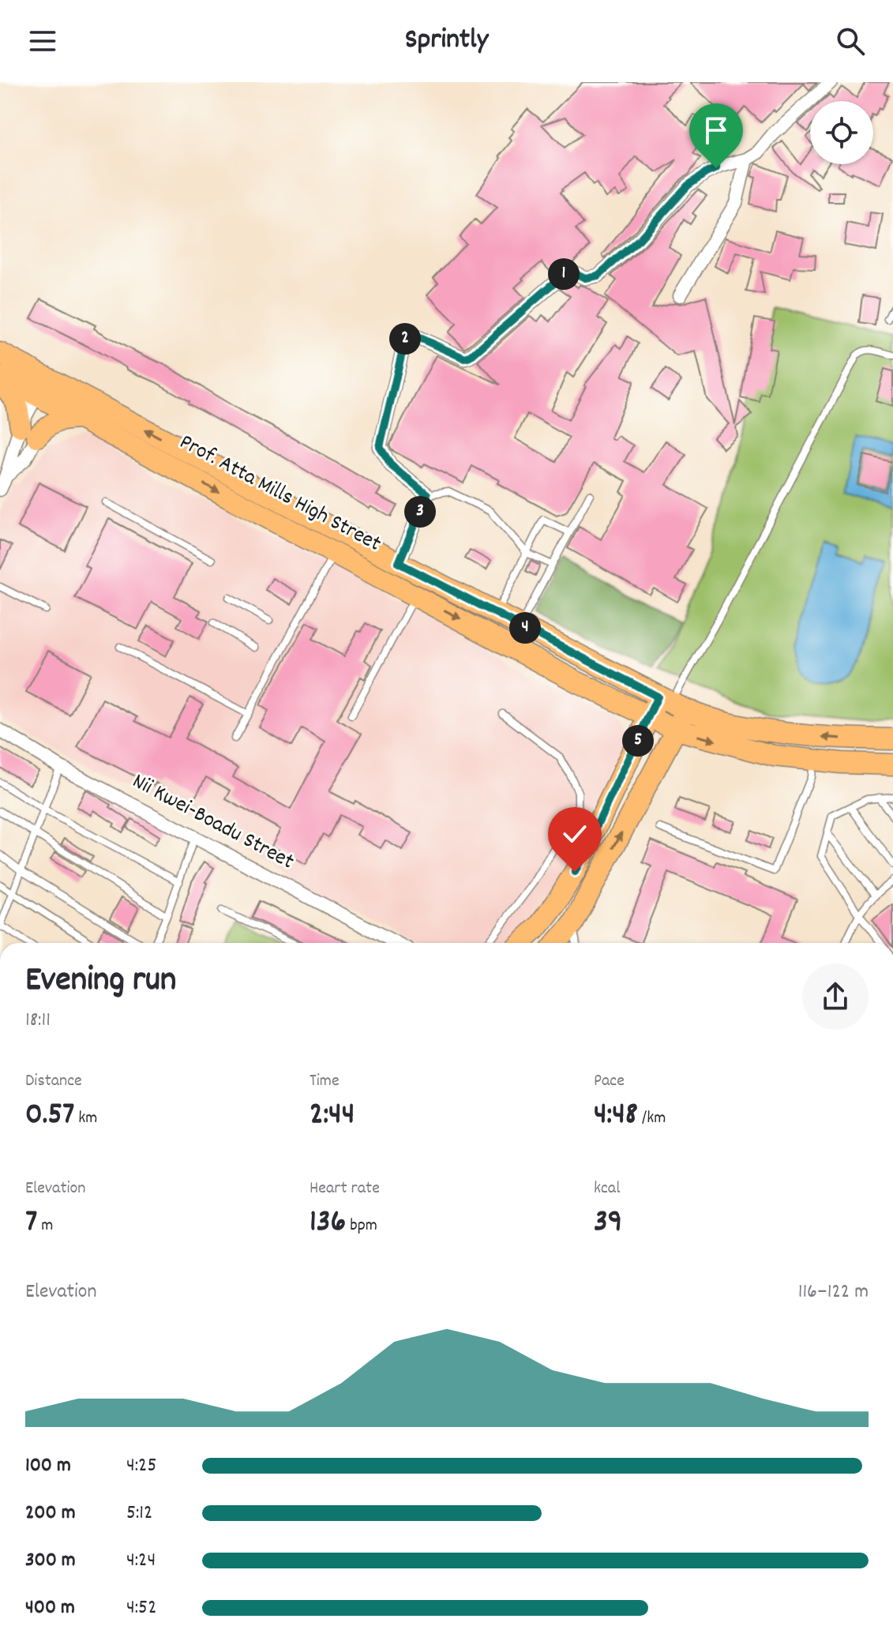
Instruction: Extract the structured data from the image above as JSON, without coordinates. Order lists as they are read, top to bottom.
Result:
{
  "streets": {
    "main road": ["Prof. Atta Mills High Street"],
    "street": ["Nii Kwei-Boadu Street"]
  },
  "page": {
    "header": "Sprintly",
    "pins": [
      "1",
      "2",
      "3",
      "4",
      "5"
    ],
    "heading": ["Evening run", "18:11"],
    "stats": [
      ["Distance", "0.57 km"],
      ["Time", "2:44"],
      ["Pace", "4:48 /km"],
      ["Elevation", "7 m"],
      ["Heart rate", "136 bpm"],
      ["kcal", "39"]
    ],
    "chart": ["Elevation", "116–122 m"],
    "list": [
      {
        "name": "100 m",
        "note": "4:25"
      },
      {
        "name": "200 m",
        "note": "5:12"
      },
      {
        "name": "300 m",
        "note": "4:24"
      },
      {
        "name": "400 m",
        "note": "4:52"
      }
    ]
  }
}
